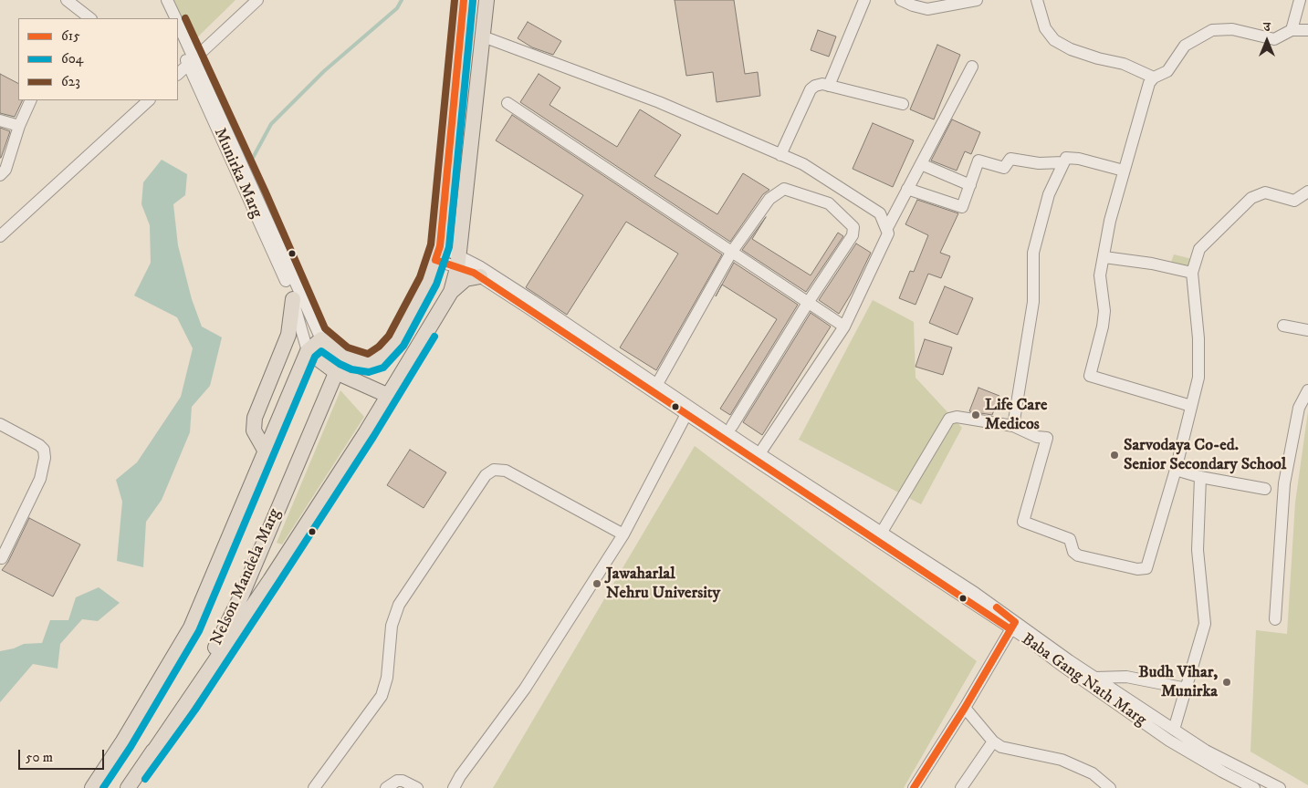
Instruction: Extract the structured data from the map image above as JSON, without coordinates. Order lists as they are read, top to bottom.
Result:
{
  "streets": {
    "main road": ["Nelson Mandela Marg"],
    "street": ["Munirka Marg", "Baba Gang Nath Marg"]
  },
  "crossings": [
    ["Munirka Marg", "Nelson Mandela Marg"]
  ],
  "places": [
    "Life Care Medicos",
    "Sarvodaya Co-ed. Senior Secondary School",
    "Jawaharlal Nehru University",
    "Budh Vihar, Munirka"
  ],
  "lines": ["transit line 615", "transit line 623", "transit line 604"],
  "legend": ["615", "604", "623"],
  "scale_bar": "50 m",
  "north": "top"
}
